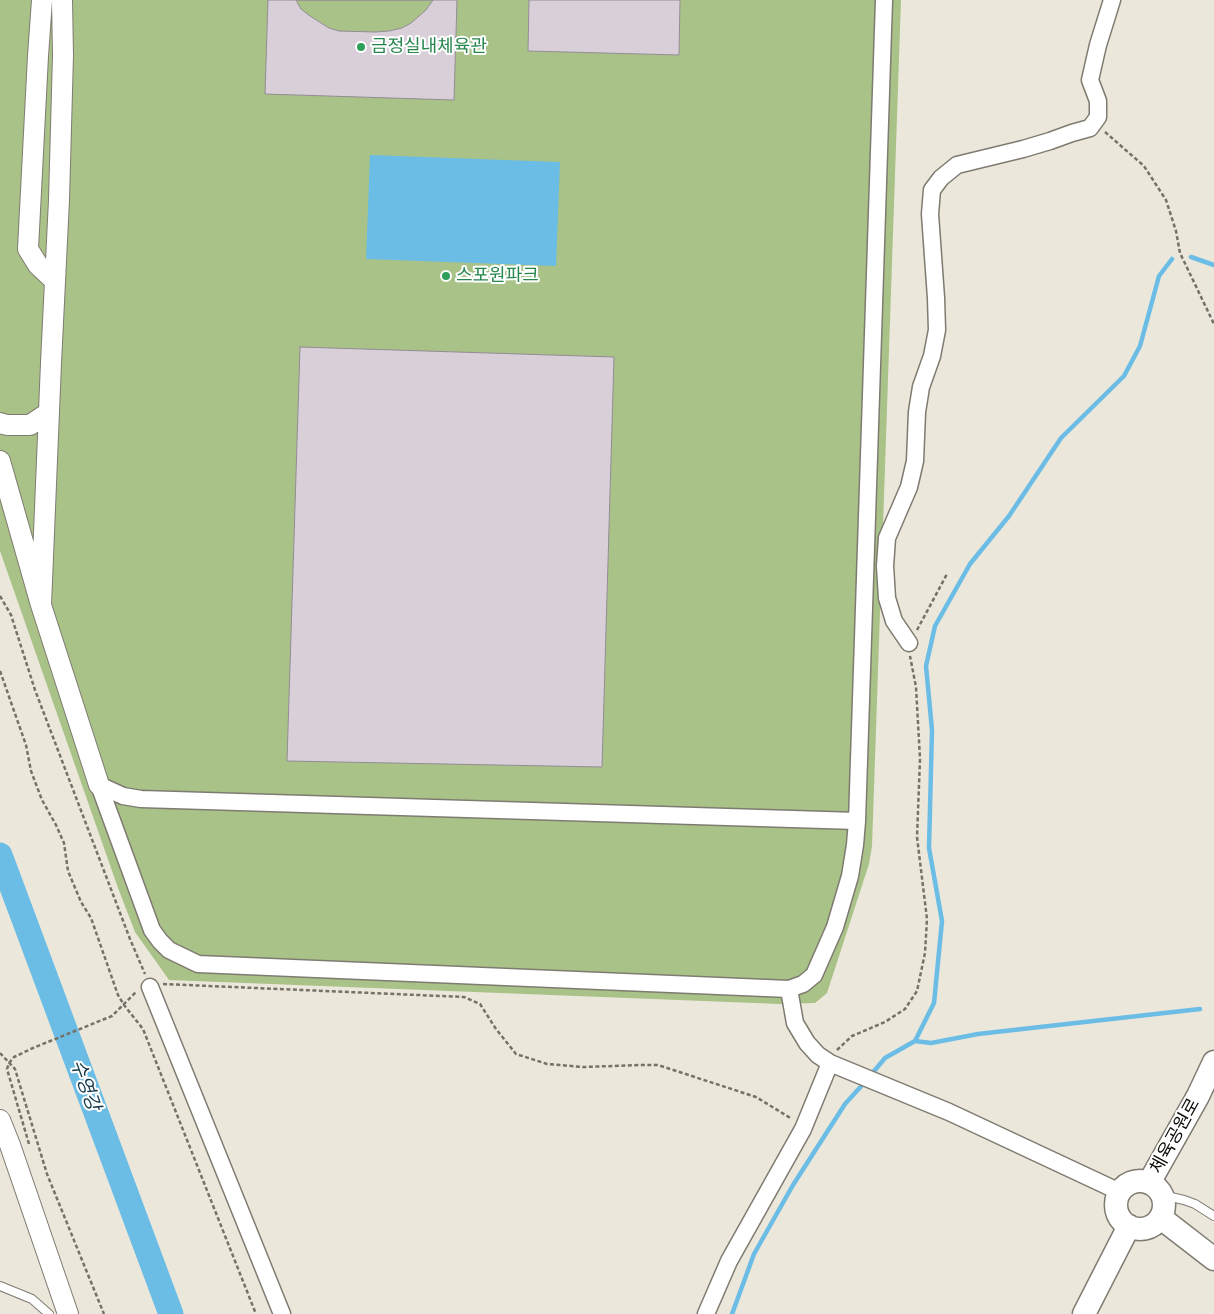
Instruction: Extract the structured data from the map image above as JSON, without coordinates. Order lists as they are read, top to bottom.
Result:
{
  "streets": {
    "main road": ["체육공원로"]
  },
  "water": ["수영강"],
  "places": ["금정실내체육관", "스포원파크"]
}
